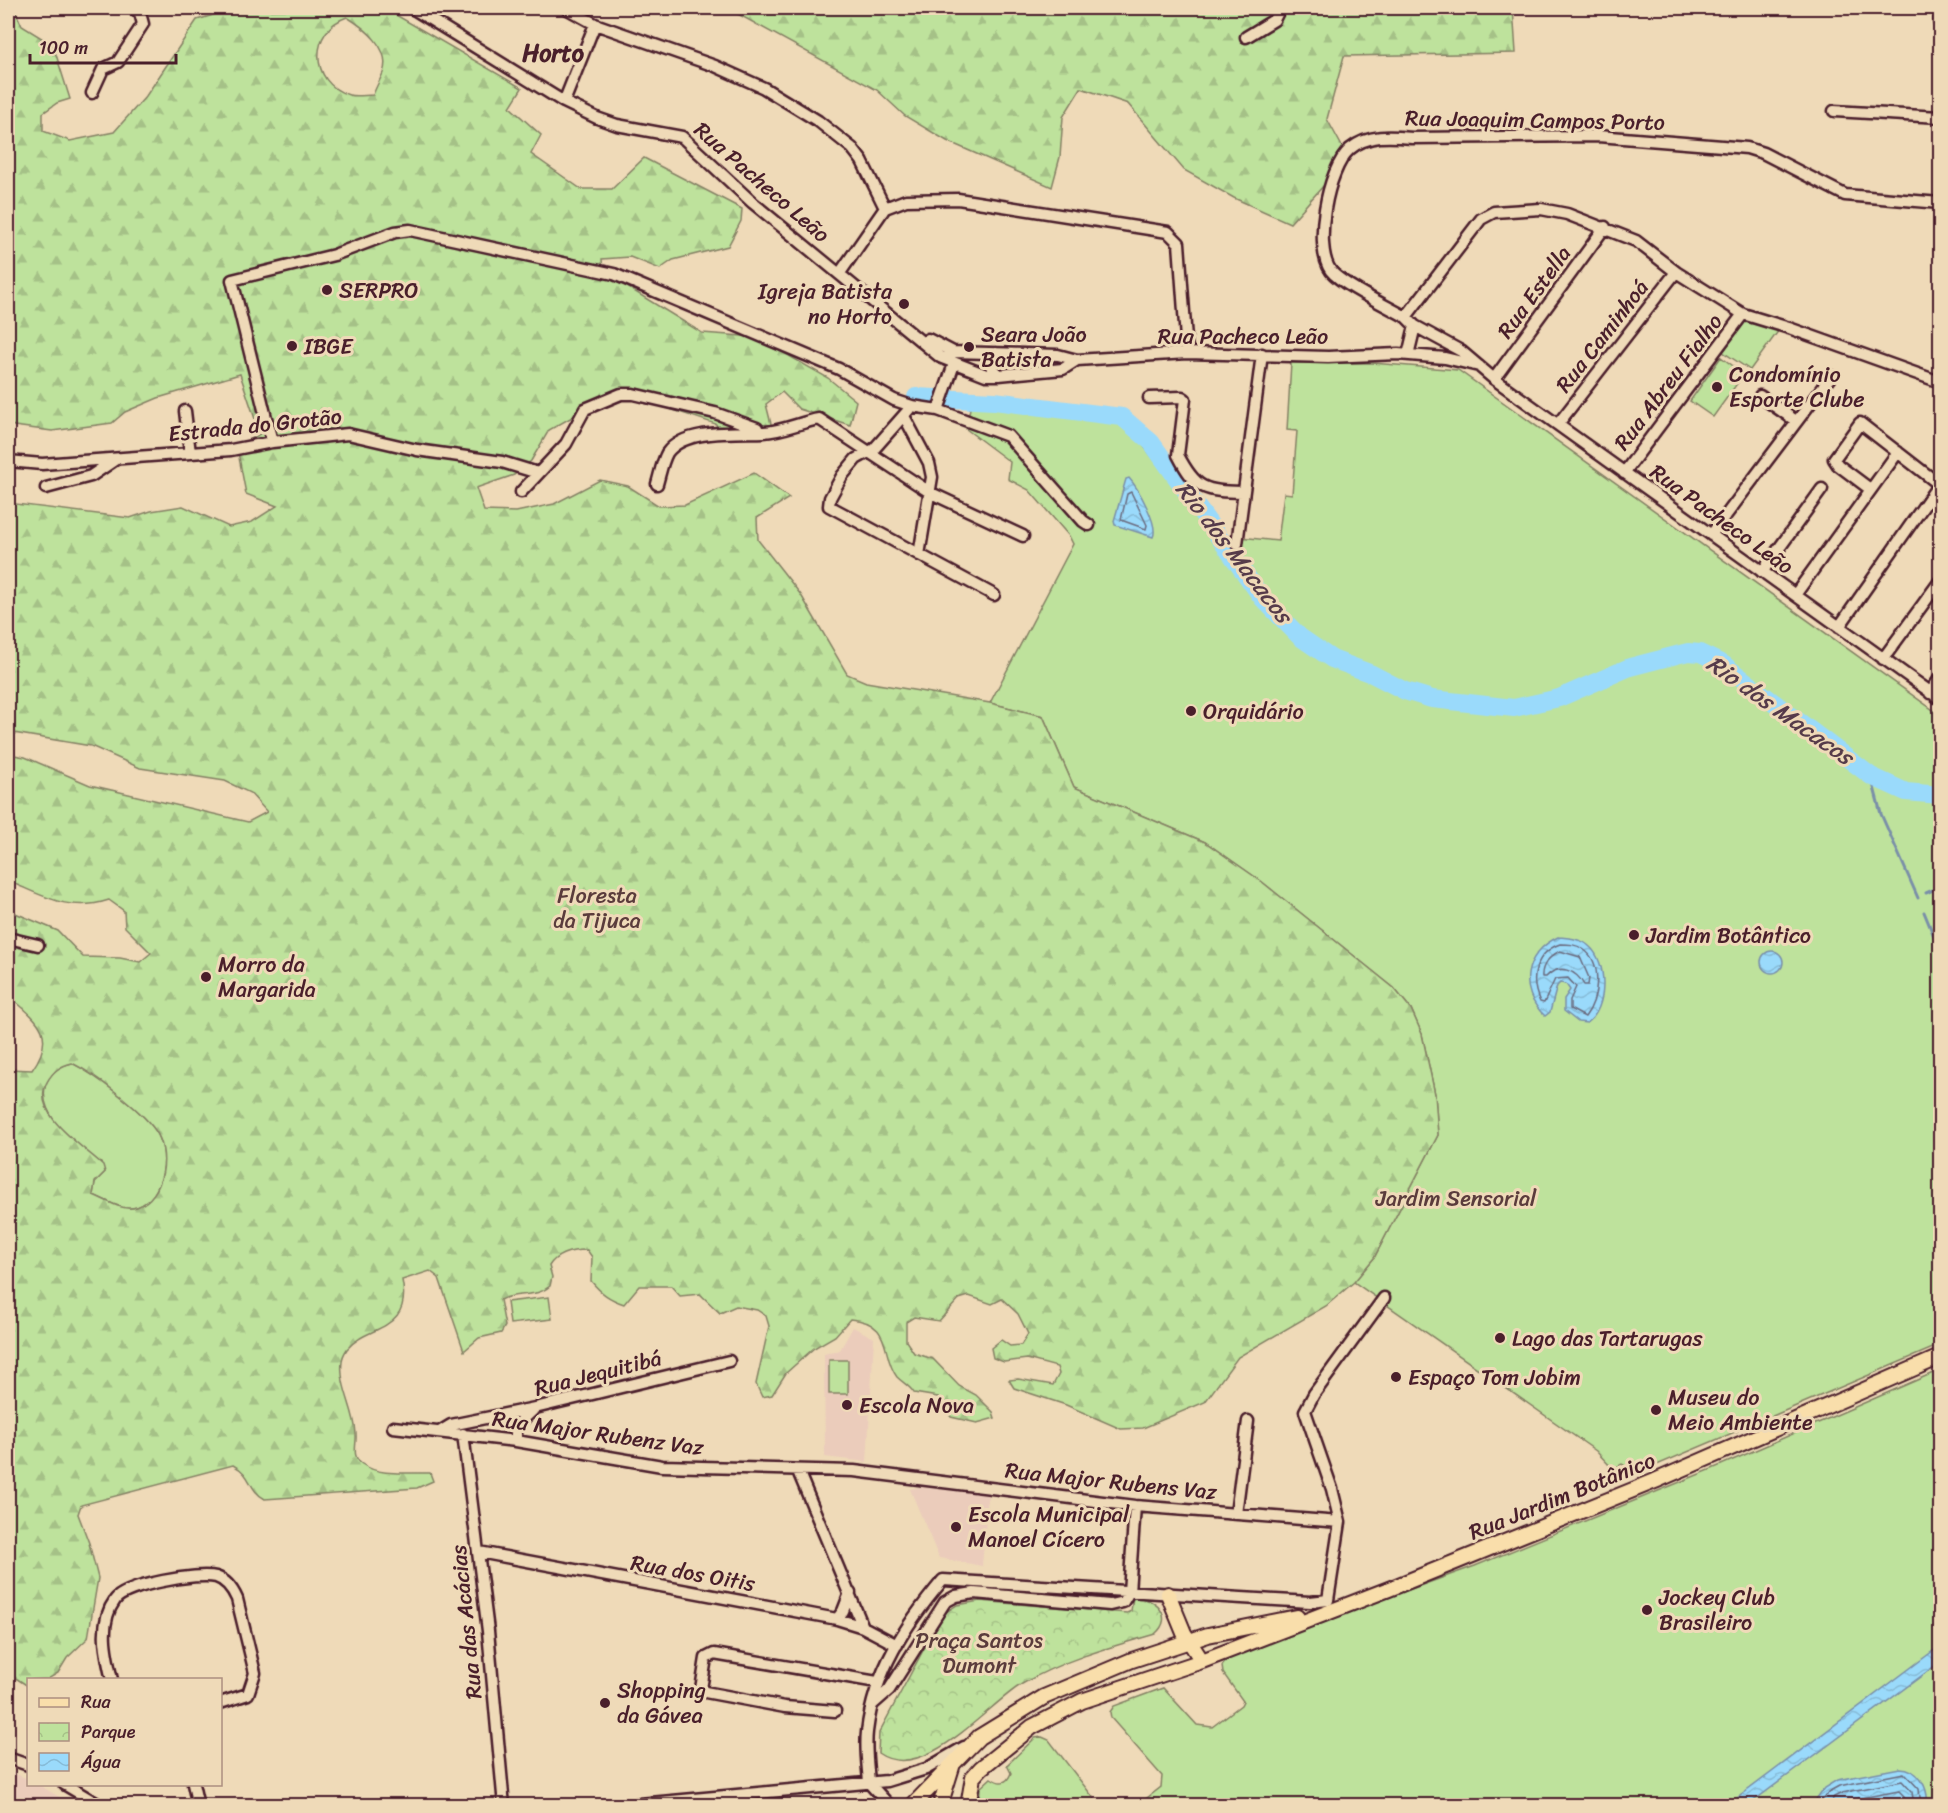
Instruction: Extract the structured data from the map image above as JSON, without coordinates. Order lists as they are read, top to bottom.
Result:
{
  "streets": {
    "main road": ["Rua Jardim Botânico"],
    "street": [
      "Rua Joaquim Campos Porto",
      "Rua Pacheco Leão",
      "Rua Estella",
      "Rua Caminhoá",
      "Rua Abreu Fialho",
      "Estrada do Grotão",
      "Rua Jequitibá",
      "Rua Major Rubenz Vaz",
      "Rua Major Rubens Vaz",
      "Rua dos Oitis",
      "Rua das Acácias"
    ]
  },
  "crossings": [
    ["Rua Joaquim Campos Porto", "Rua Pacheco Leão"],
    ["Rua Pacheco Leão", "Rua Estella"],
    ["Rua Pacheco Leão", "Rua Caminhoá"],
    ["Rua Pacheco Leão", "Rua Abreu Fialho"],
    ["Rua Jequitibá", "Rua Major Rubenz Vaz"],
    ["Rua Major Rubenz Vaz", "Rua Major Rubens Vaz"],
    ["Rua Major Rubenz Vaz", "Rua das Acácias"],
    ["Rua dos Oitis", "Rua das Acácias"]
  ],
  "districts": ["Horto"],
  "water": ["Rio dos Macacos"],
  "parks": ["Floresta da Tijuca", "Jardim Sensorial", "Praça Santos Dumont"],
  "places": [
    "SERPRO",
    "Igreja Batista no Horto",
    "IBGE",
    "Seara João Batista",
    "Condomínio Esporte Clube",
    "Orquidário",
    "Jardim Botântico",
    "Morro da Margarida",
    "Lago das Tartarugas",
    "Espaço Tom Jobim",
    "Escola Nova",
    "Museu do Meio Ambiente",
    "Escola Municipal Manoel Cícero",
    "Jockey Club Brasileiro",
    "Shopping da Gávea"
  ],
  "legend": ["Rua", "Parque", "Água"],
  "scale_bar": "100 m"
}
